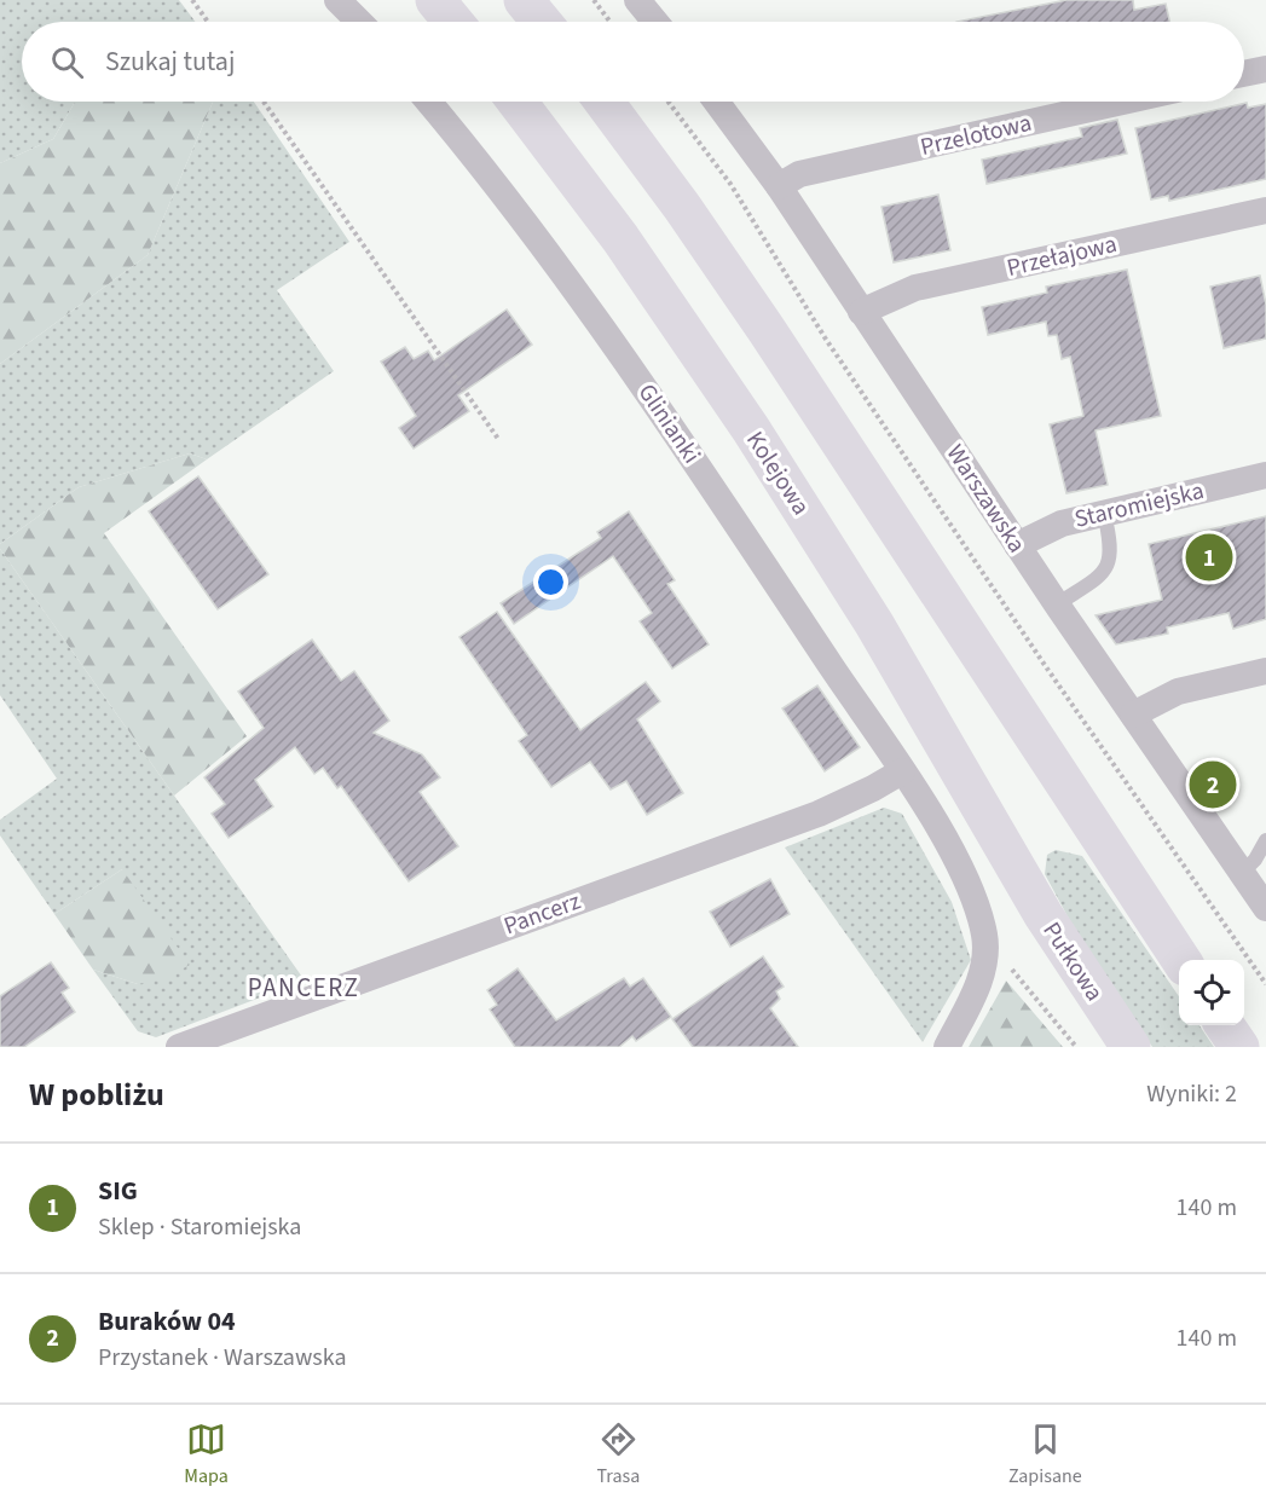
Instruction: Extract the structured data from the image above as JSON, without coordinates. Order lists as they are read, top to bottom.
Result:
{
  "streets": {
    "highway": ["Kolejowa", "Pułkowa"],
    "street": [
      "Przelotowa",
      "Przełajowa",
      "Glinianki",
      "Warszawska",
      "Staromiejska",
      "Pancerz"
    ]
  },
  "crossings": [
    ["Przelotowa", "Warszawska"],
    ["Przełajowa", "Warszawska"],
    ["Glinianki", "Pancerz"],
    ["Kolejowa", "Pułkowa"],
    ["Warszawska", "Staromiejska"]
  ],
  "districts": ["PANCERZ"],
  "page": {
    "search": "Szukaj tutaj",
    "pins": ["1", "2"],
    "heading": ["W pobliżu", "Wyniki: 2"],
    "list": [
      {
        "mark": "1",
        "name": "SIG",
        "note": "Sklep · Staromiejska",
        "value": "140 m"
      },
      {
        "mark": "2",
        "name": "Buraków 04",
        "note": "Przystanek · Warszawska",
        "value": "140 m"
      }
    ],
    "nav": ["Mapa", "Trasa", "Zapisane"]
  }
}
